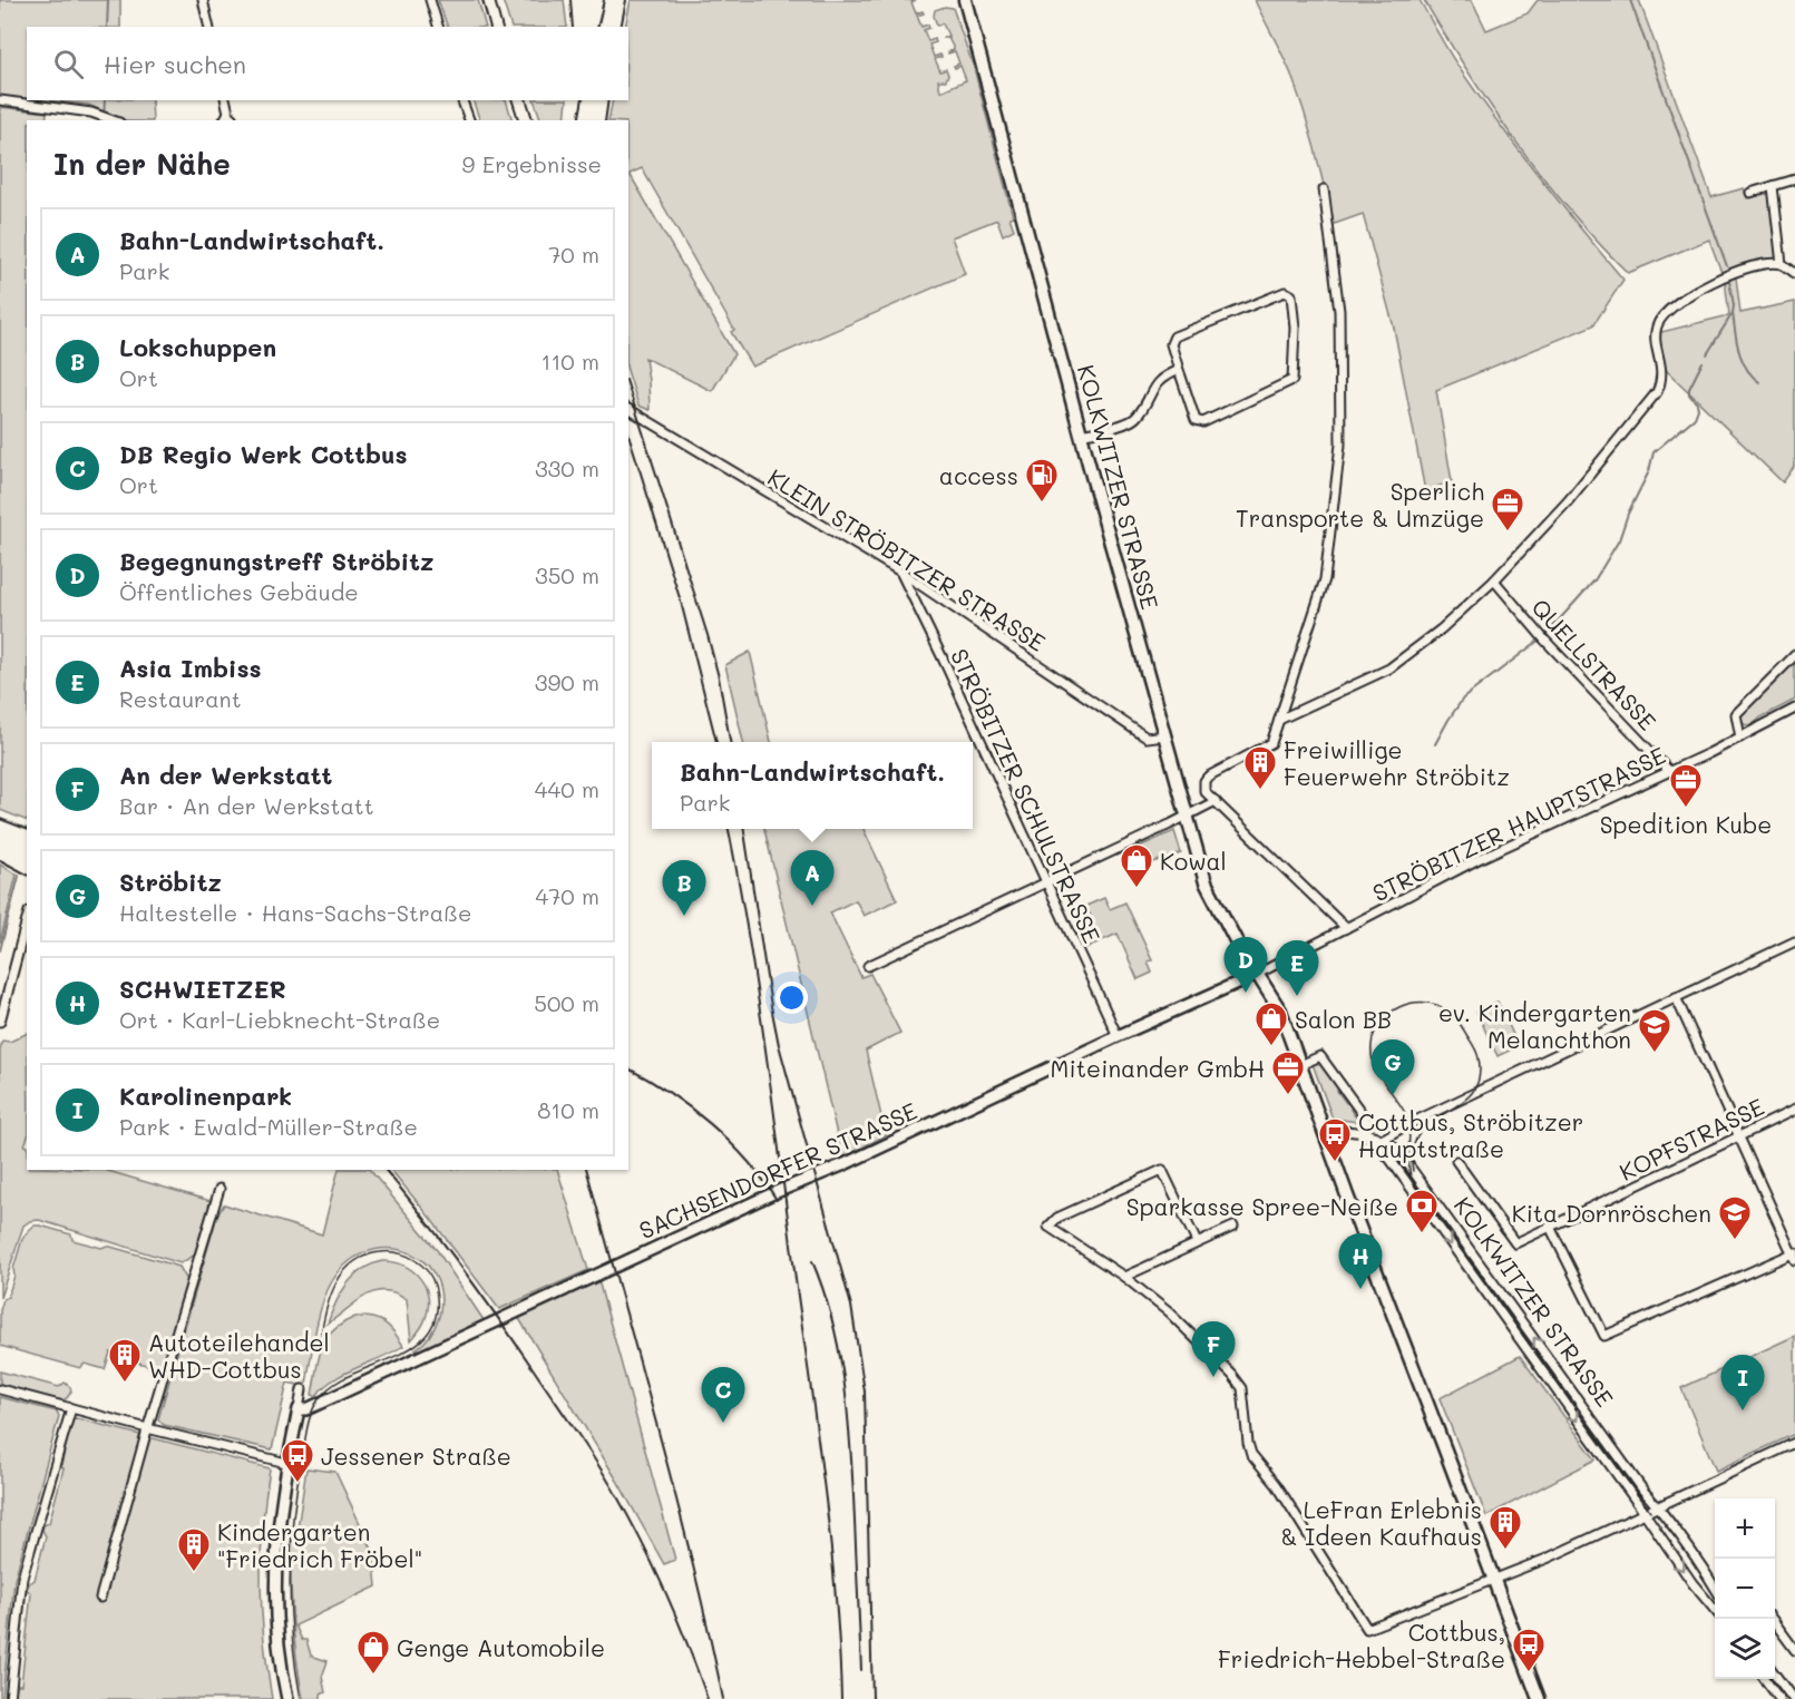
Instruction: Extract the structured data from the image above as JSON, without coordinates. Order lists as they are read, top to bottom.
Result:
{
  "streets": {
    "main road": ["KOLKWITZER STRASSE"],
    "street": [
      "KLEIN STRÖBITZER STRASSE",
      "QUELLSTRASSE",
      "STRÖBITZER SCHULSTRASSE",
      "STRÖBITZER HAUPTSTRASSE",
      "KOPFSTRASSE",
      "SACHSENDORFER STRASSE"
    ]
  },
  "crossings": [
    ["KOLKWITZER STRASSE", "KLEIN STRÖBITZER STRASSE"],
    ["KOLKWITZER STRASSE", "STRÖBITZER HAUPTSTRASSE"],
    ["KOLKWITZER STRASSE", "SACHSENDORFER STRASSE"],
    ["KLEIN STRÖBITZER STRASSE", "STRÖBITZER SCHULSTRASSE"],
    ["QUELLSTRASSE", "STRÖBITZER HAUPTSTRASSE"],
    ["STRÖBITZER SCHULSTRASSE", "SACHSENDORFER STRASSE"],
    ["STRÖBITZER HAUPTSTRASSE", "SACHSENDORFER STRASSE"]
  ],
  "places": {
    "fuel station": ["access"],
    "office": ["Sperlich Transporte & Umzüge", "Spedition Kube", "Miteinander GmbH"],
    "building": [
      "Freiwillige Feuerwehr Ströbitz",
      "Autoteilehandel WHD-Cottbus",
      "LeFran Erlebnis & Ideen Kaufhaus",
      "Kindergarten \"Friedrich Fröbel\""
    ],
    "shop": ["Kowal", "Salon BB", "Genge Automobile"],
    "school or university": ["ev. Kindergarten Melanchthon", "Kita Dornröschen"],
    "bus stop": ["Cottbus, Ströbitzer Hauptstraße", "Jessener Straße", "Cottbus, Friedrich-Hebbel-Straße"],
    "bank": ["Sparkasse Spree-Neiße"]
  },
  "page": {
    "search": "Hier suchen",
    "heading": ["In der Nähe", "9 Ergebnisse"],
    "list": [
      {
        "mark": "A",
        "name": "Bahn-Landwirtschaft.",
        "note": "Park",
        "value": "70 m"
      },
      {
        "mark": "B",
        "name": "Lokschuppen",
        "note": "Ort",
        "value": "110 m"
      },
      {
        "mark": "C",
        "name": "DB Regio Werk Cottbus",
        "note": "Ort",
        "value": "330 m"
      },
      {
        "mark": "D",
        "name": "Begegnungstreff Ströbitz",
        "note": "Öffentliches Gebäude",
        "value": "350 m"
      },
      {
        "mark": "E",
        "name": "Asia Imbiss",
        "note": "Restaurant",
        "value": "390 m"
      },
      {
        "mark": "F",
        "name": "An der Werkstatt",
        "note": "Bar · An der Werkstatt",
        "value": "440 m"
      },
      {
        "mark": "G",
        "name": "Ströbitz",
        "note": "Haltestelle · Hans-Sachs-Straße",
        "value": "470 m"
      },
      {
        "mark": "H",
        "name": "SCHWIETZER",
        "note": "Ort · Karl-Liebknecht-Straße",
        "value": "500 m"
      },
      {
        "mark": "I",
        "name": "Karolinenpark",
        "note": "Park · Ewald-Müller-Straße",
        "value": "810 m"
      }
    ],
    "popup": ["Bahn-Landwirtschaft.", "Park"],
    "pins": [
      "A",
      "B",
      "D",
      "E",
      "G",
      "H",
      "F",
      "I",
      "C"
    ],
    "map_buttons": ["+", "−"]
  }
}
